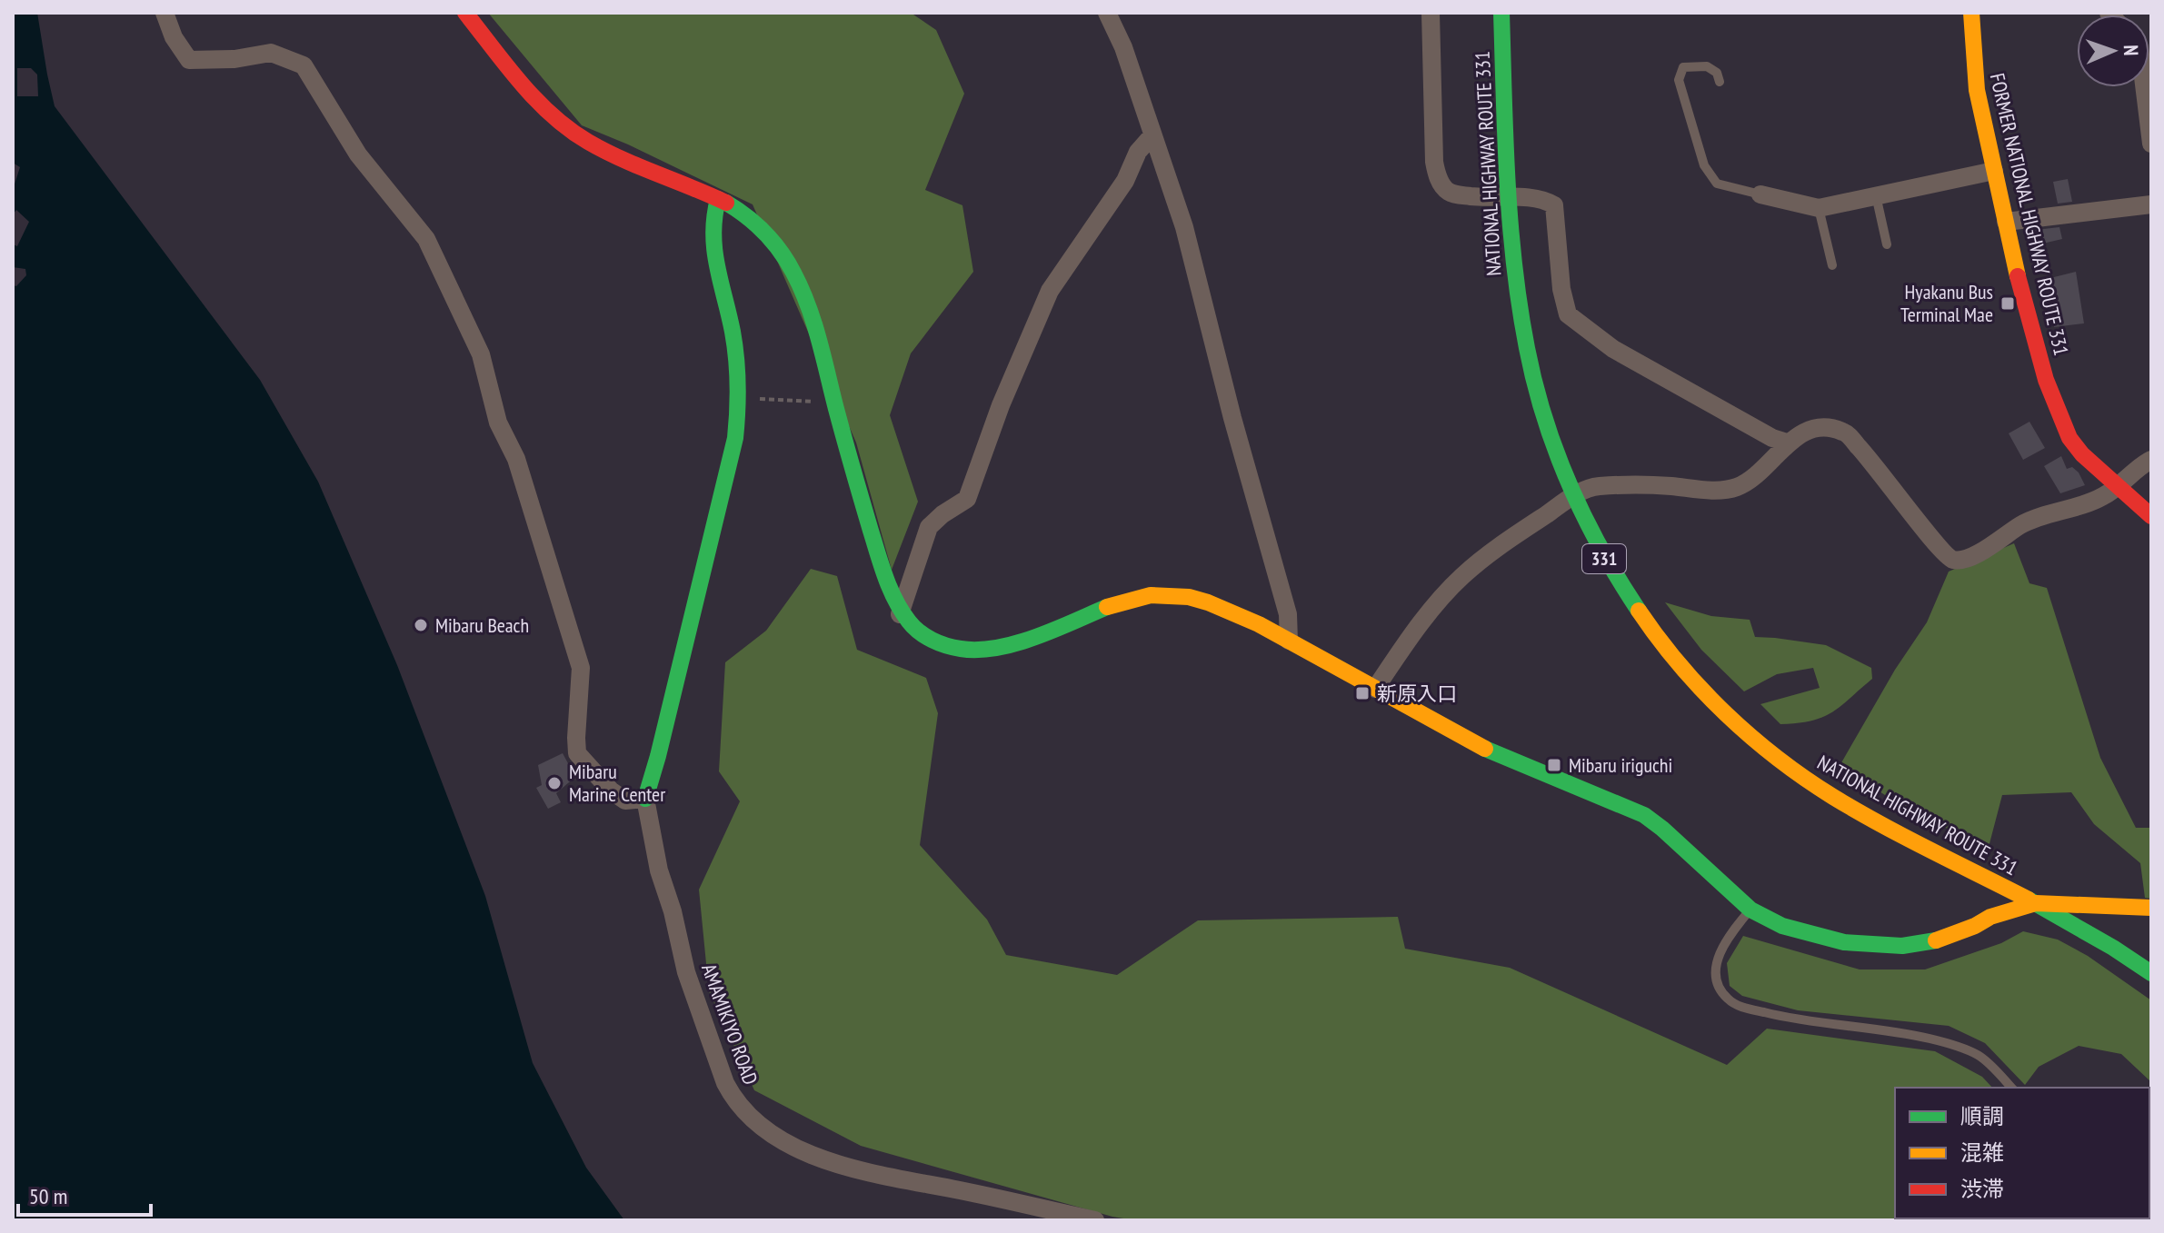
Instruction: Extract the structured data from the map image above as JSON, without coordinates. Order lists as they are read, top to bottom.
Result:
{
  "streets": {
    "main road": ["NATIONAL HIGHWAY ROUTE 331", "FORMER NATIONAL HIGHWAY ROUTE 331", "331"],
    "street": ["AMAMIKIYO ROAD"]
  },
  "places": {
    "transit": ["Hyakanu Bus Terminal Mae", "新原入口", "Mibaru iriguchi"],
    "other": ["Mibaru Beach", "Mibaru Marine Center"]
  },
  "legend": ["順調", "混雑", "渋滞"],
  "scale_bar": "50 m",
  "north": "right"
}
